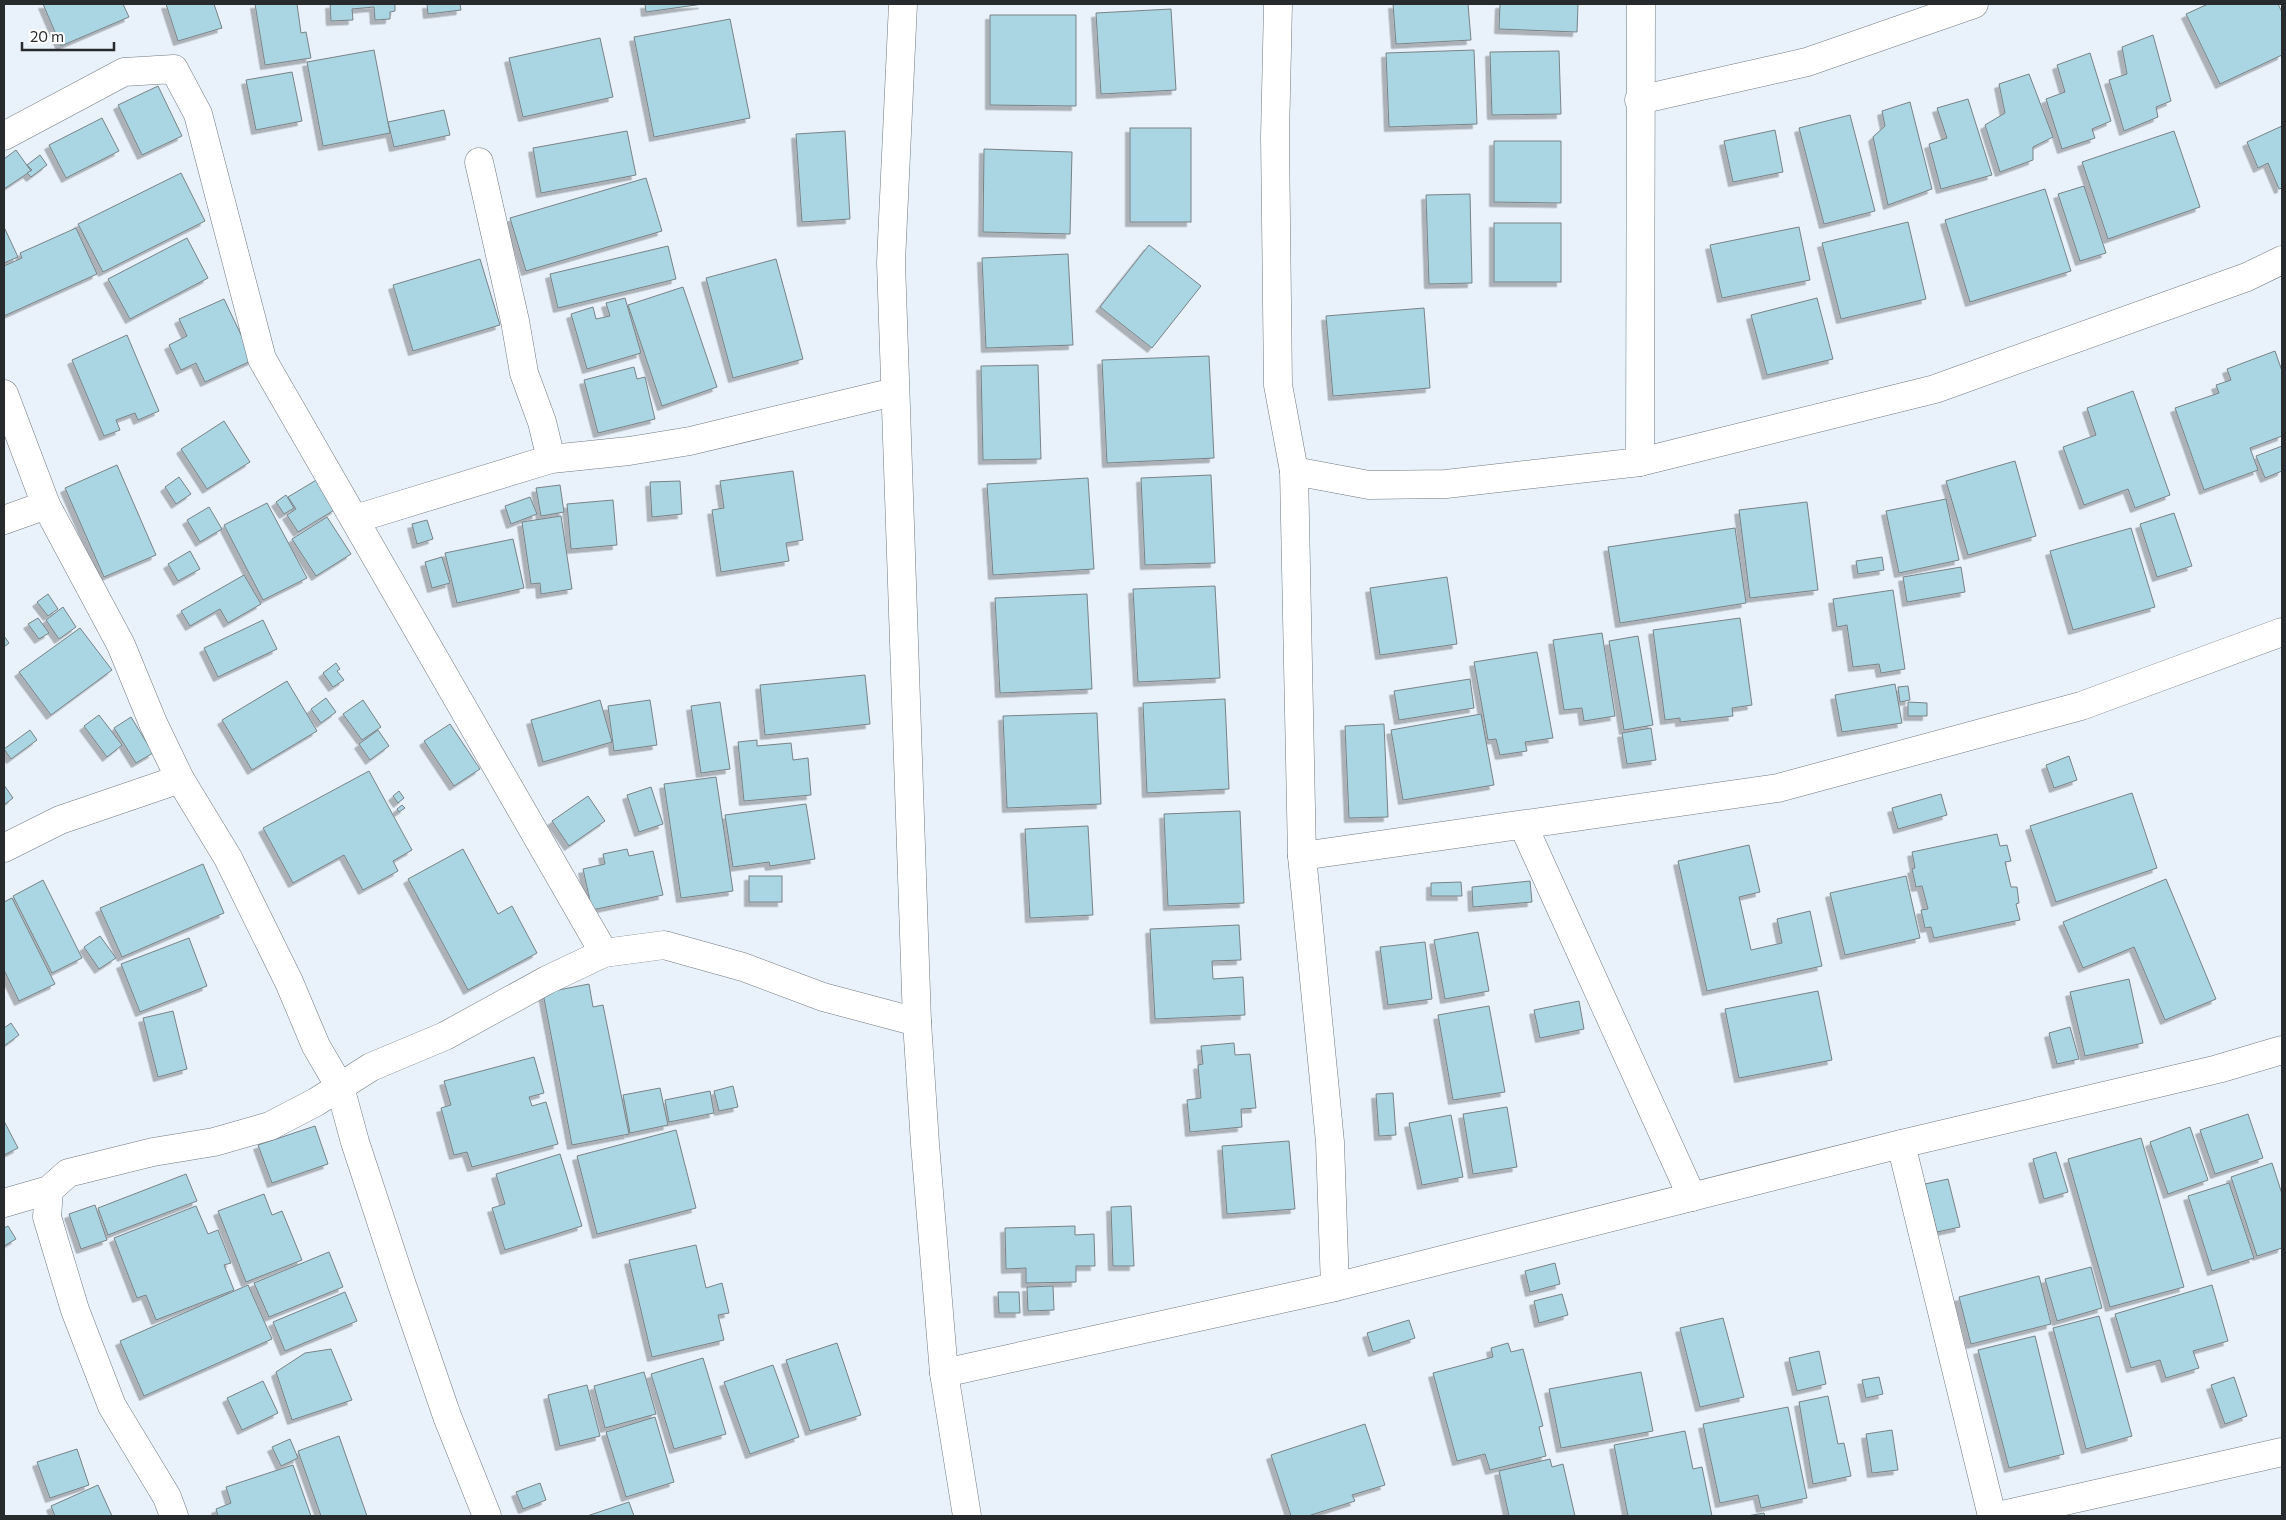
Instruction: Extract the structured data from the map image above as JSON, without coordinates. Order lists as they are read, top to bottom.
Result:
{
  "scale_bar": "20 m"
}
